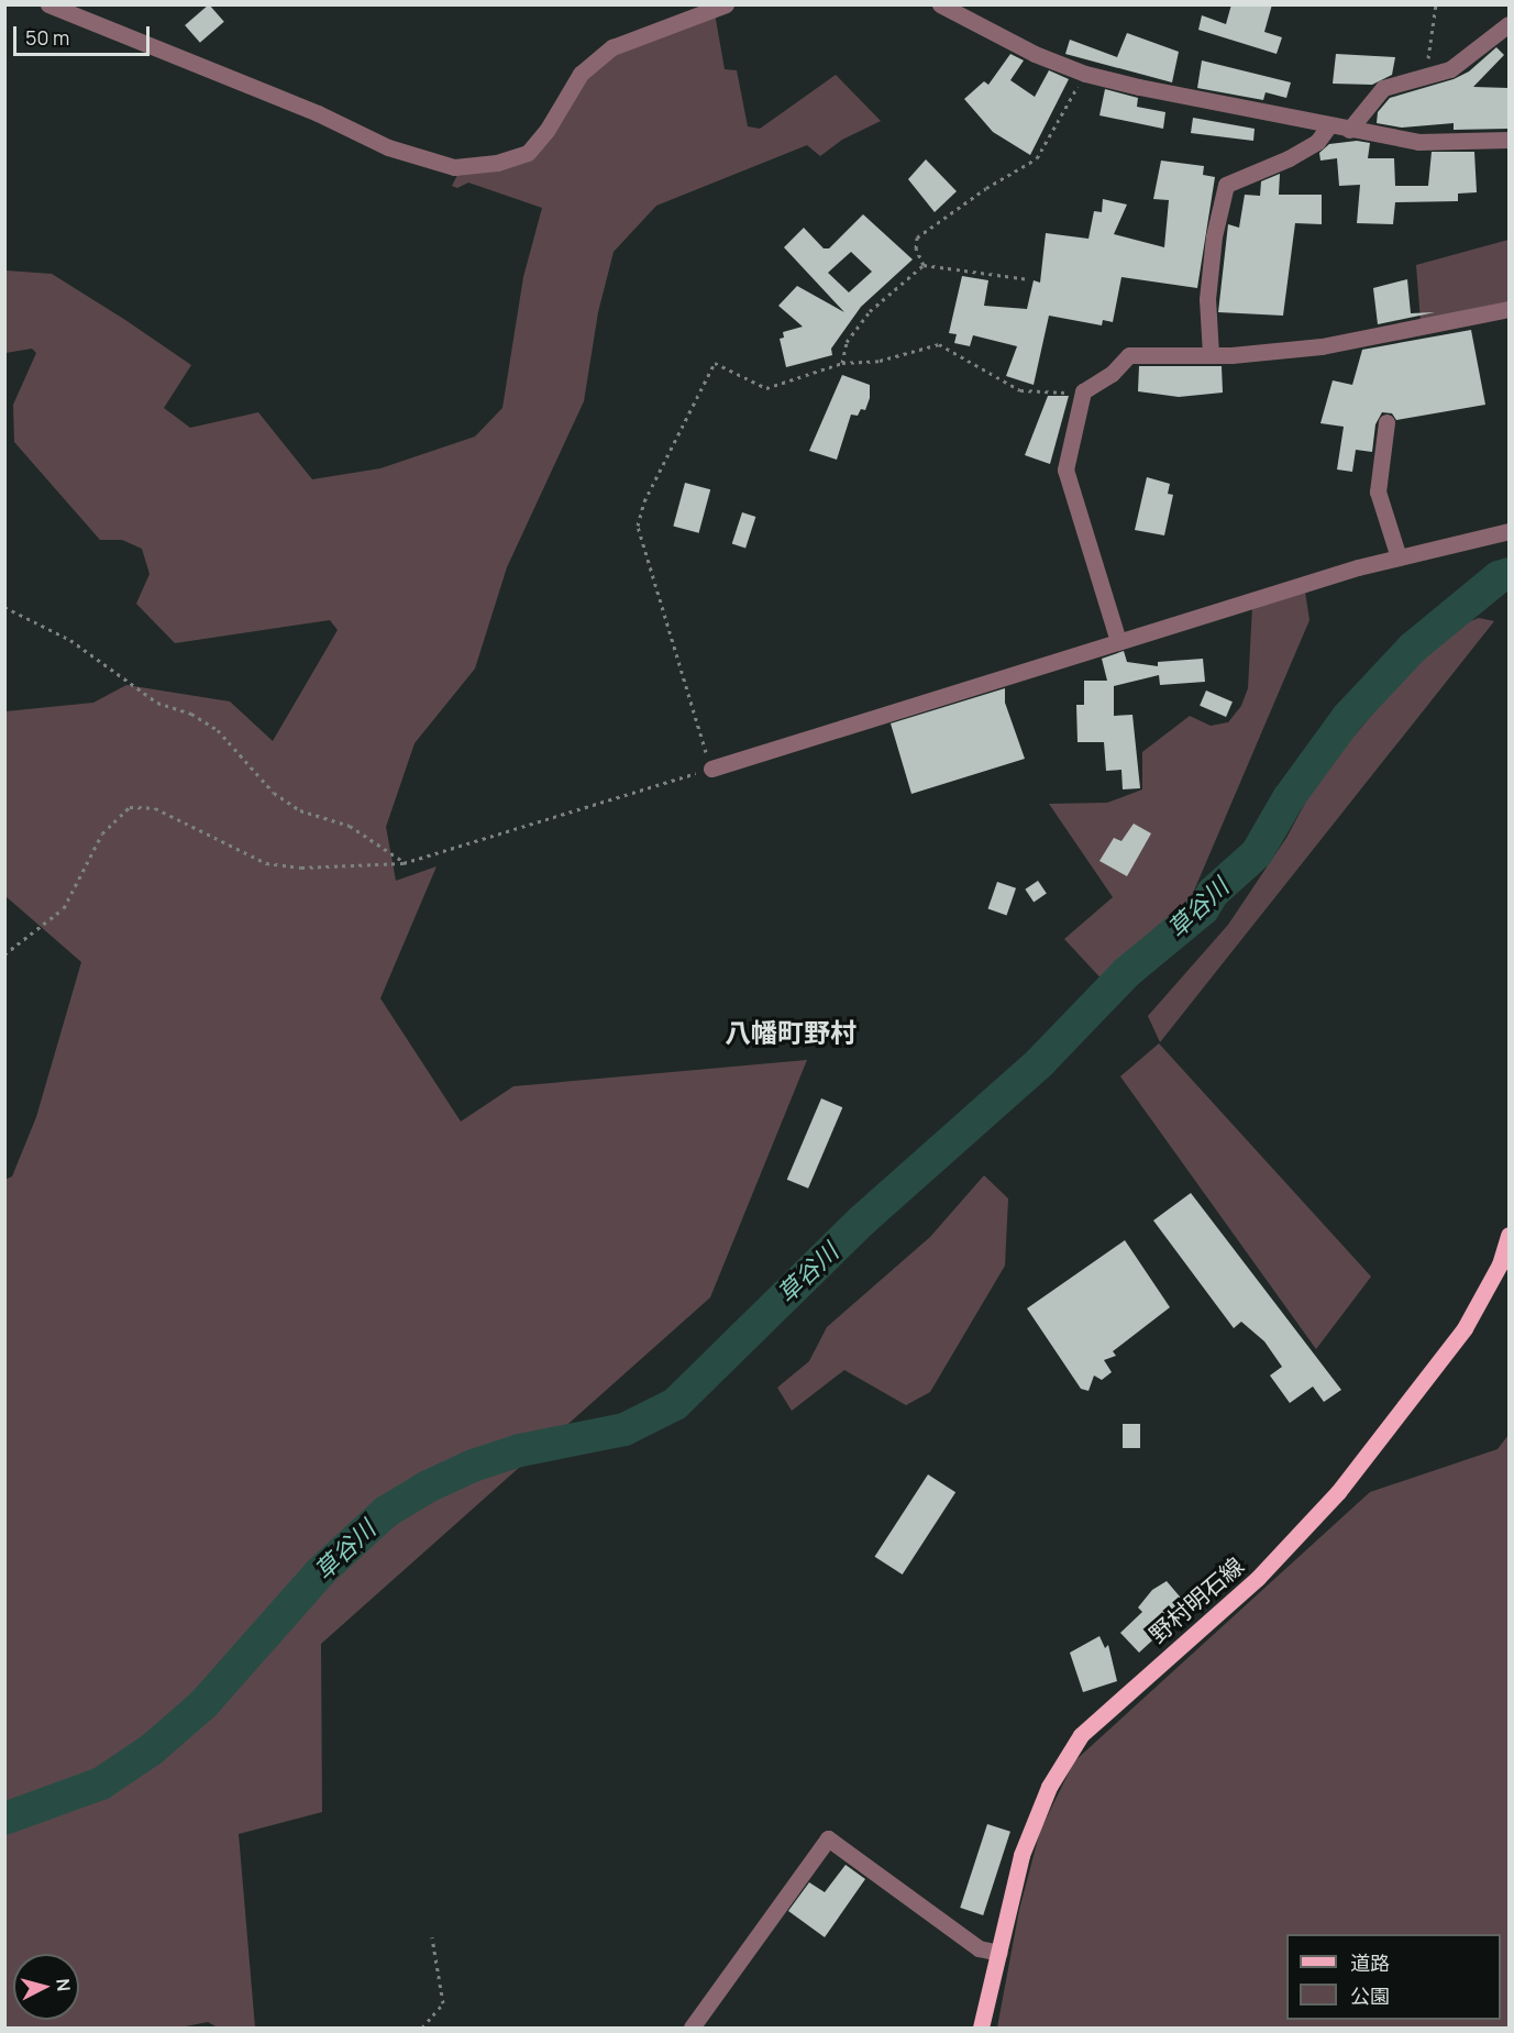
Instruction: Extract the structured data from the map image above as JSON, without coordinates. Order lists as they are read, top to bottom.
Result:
{
  "streets": {
    "main road": ["野村明石線"]
  },
  "districts": ["八幡町野村"],
  "water": ["草谷川"],
  "legend": ["道路", "公園"],
  "scale_bar": "50 m",
  "north": "right"
}
